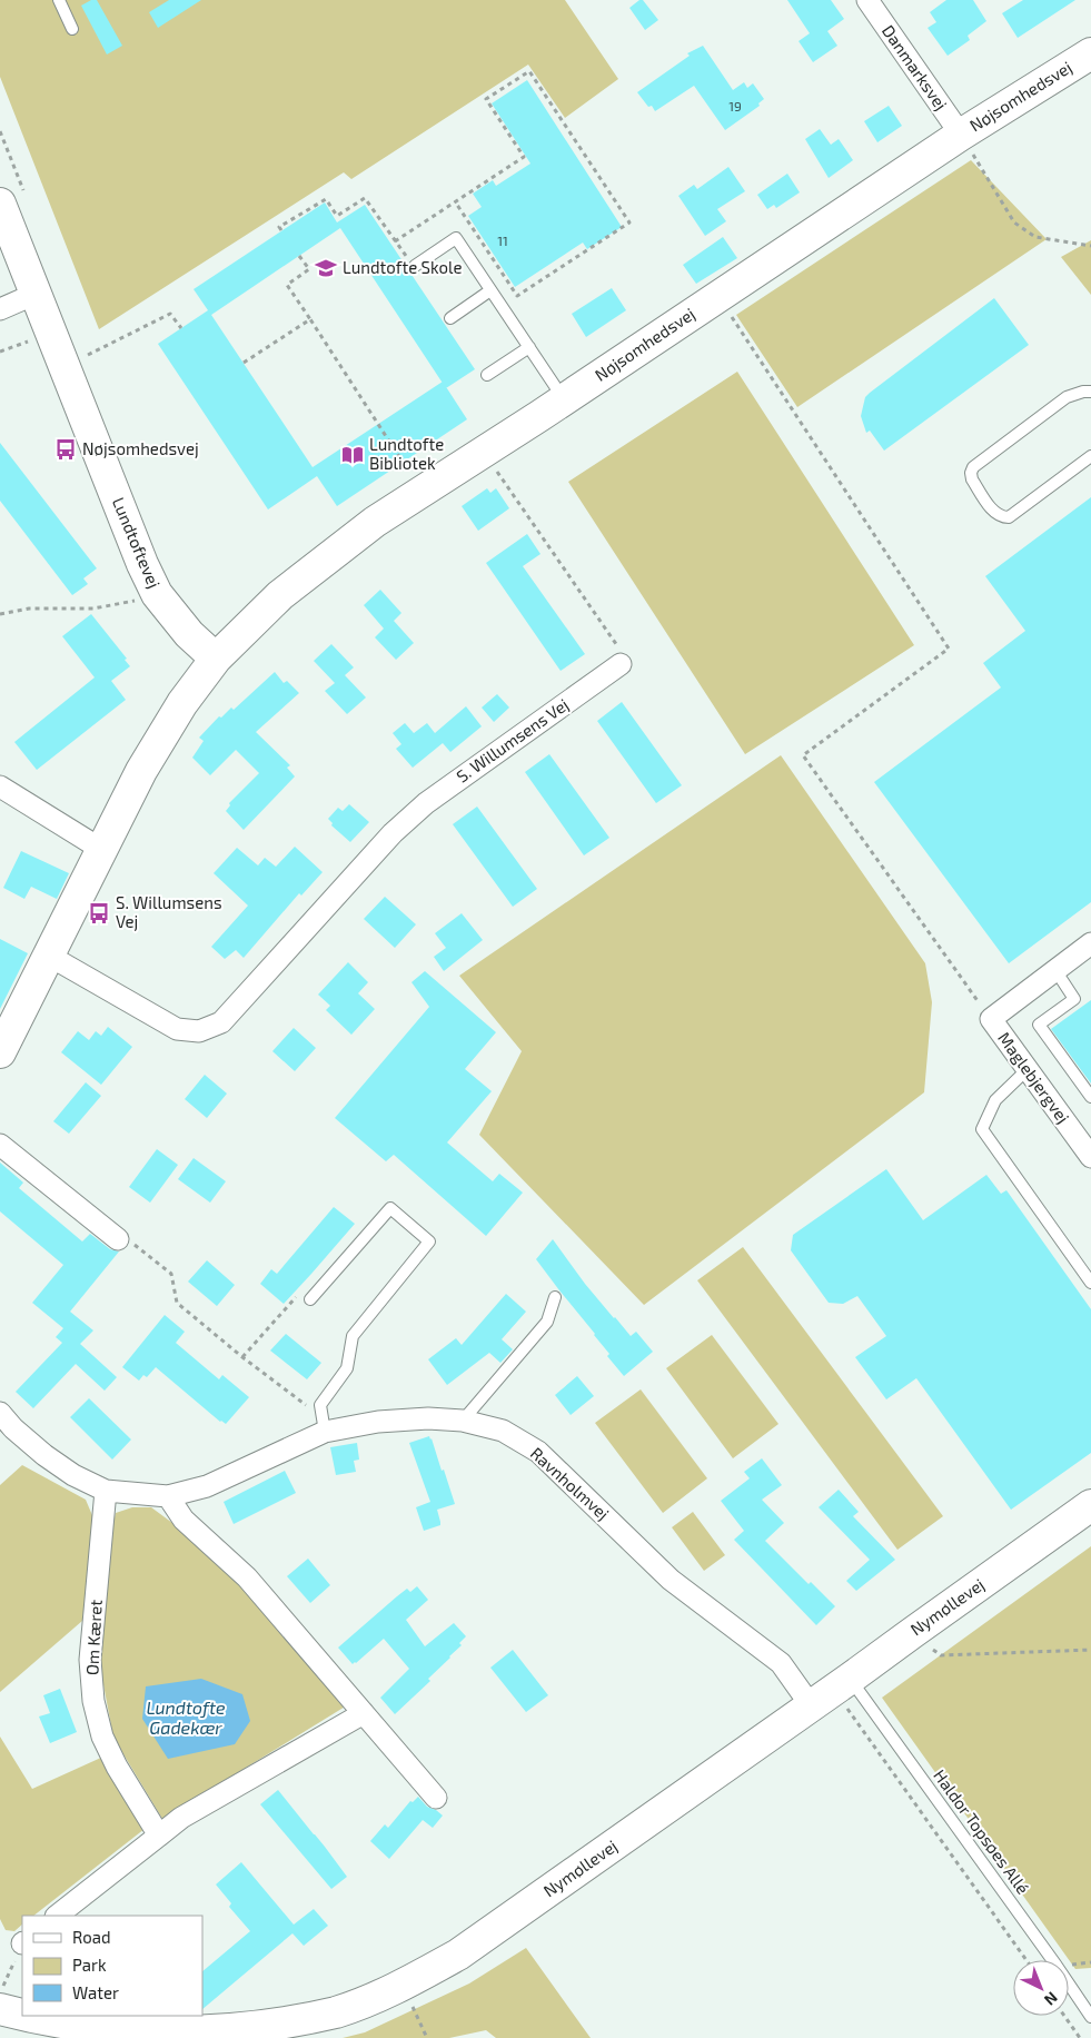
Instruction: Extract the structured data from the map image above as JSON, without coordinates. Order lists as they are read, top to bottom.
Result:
{
  "streets": {
    "street": [
      "Danmarksvej",
      "Nøjsomhedsvej",
      "Lundtoftevej",
      "S. Willumsens Vej",
      "Maglebjergvej",
      "Ravnholmvej",
      "Nymøllevej",
      "Om Kæret"
    ],
    "lane": ["Haldor Topsøes Allé"]
  },
  "crossings": [
    ["Danmarksvej", "Nøjsomhedsvej"],
    ["Nøjsomhedsvej", "Lundtoftevej"],
    ["Ravnholmvej", "Nymøllevej"],
    ["Ravnholmvej", "Om Kæret"],
    ["Ravnholmvej", "Haldor Topsøes Allé"],
    ["Nymøllevej", "Haldor Topsøes Allé"]
  ],
  "water": ["Lundtofte Gadekær"],
  "places": {
    "school or university": ["Lundtofte Skole"],
    "bus stop": ["Nøjsomhedsvej", "S. Willumsens Vej"],
    "library": ["Lundtofte Bibliotek"]
  },
  "house_numbers": ["19", "11"],
  "legend": ["Road", "Park", "Water"],
  "north": "bottom right"
}
